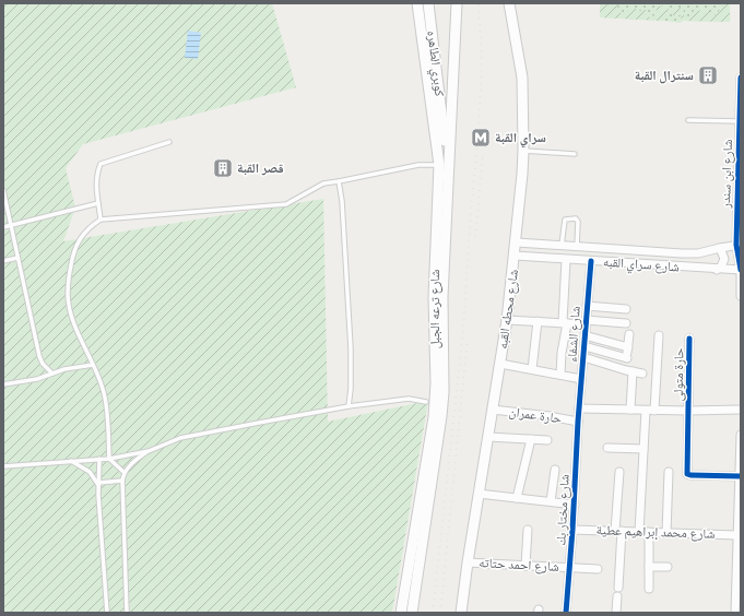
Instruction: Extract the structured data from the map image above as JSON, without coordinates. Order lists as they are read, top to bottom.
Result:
{
  "streets": {
    "main road": ["كوبري الطاهره", "شارع ترعه الجبل", "شارع محطه القبه"],
    "street": [
      "شارع ابن سندر",
      "شارع سراي القبه",
      "شارع الشفاء",
      "حارة متولى",
      "حارة عمران",
      "شارع مختار بك",
      "شارع محمد إبراهيم عطية",
      "شارع احمد حتاته"
    ]
  },
  "crossings": [
    ["كوبري الطاهره", "شارع ترعه الجبل"],
    ["شارع ابن سندر", "شارع سراي القبه"],
    ["شارع سراي القبه", "شارع محطه القبه"],
    ["شارع سراي القبه", "شارع الشفاء"],
    ["شارع محطه القبه", "حارة عمران"],
    ["شارع محطه القبه", "شارع احمد حتاته"],
    ["شارع الشفاء", "شارع مختار بك"],
    ["حارة عمران", "شارع مختار بك"],
    ["شارع مختار بك", "شارع محمد إبراهيم عطية"],
    ["شارع مختار بك", "شارع احمد حتاته"]
  ],
  "places": {
    "building": ["سنترال القبة", "قصر القبة"],
    "metro station": ["سراي القبة"]
  }
}
